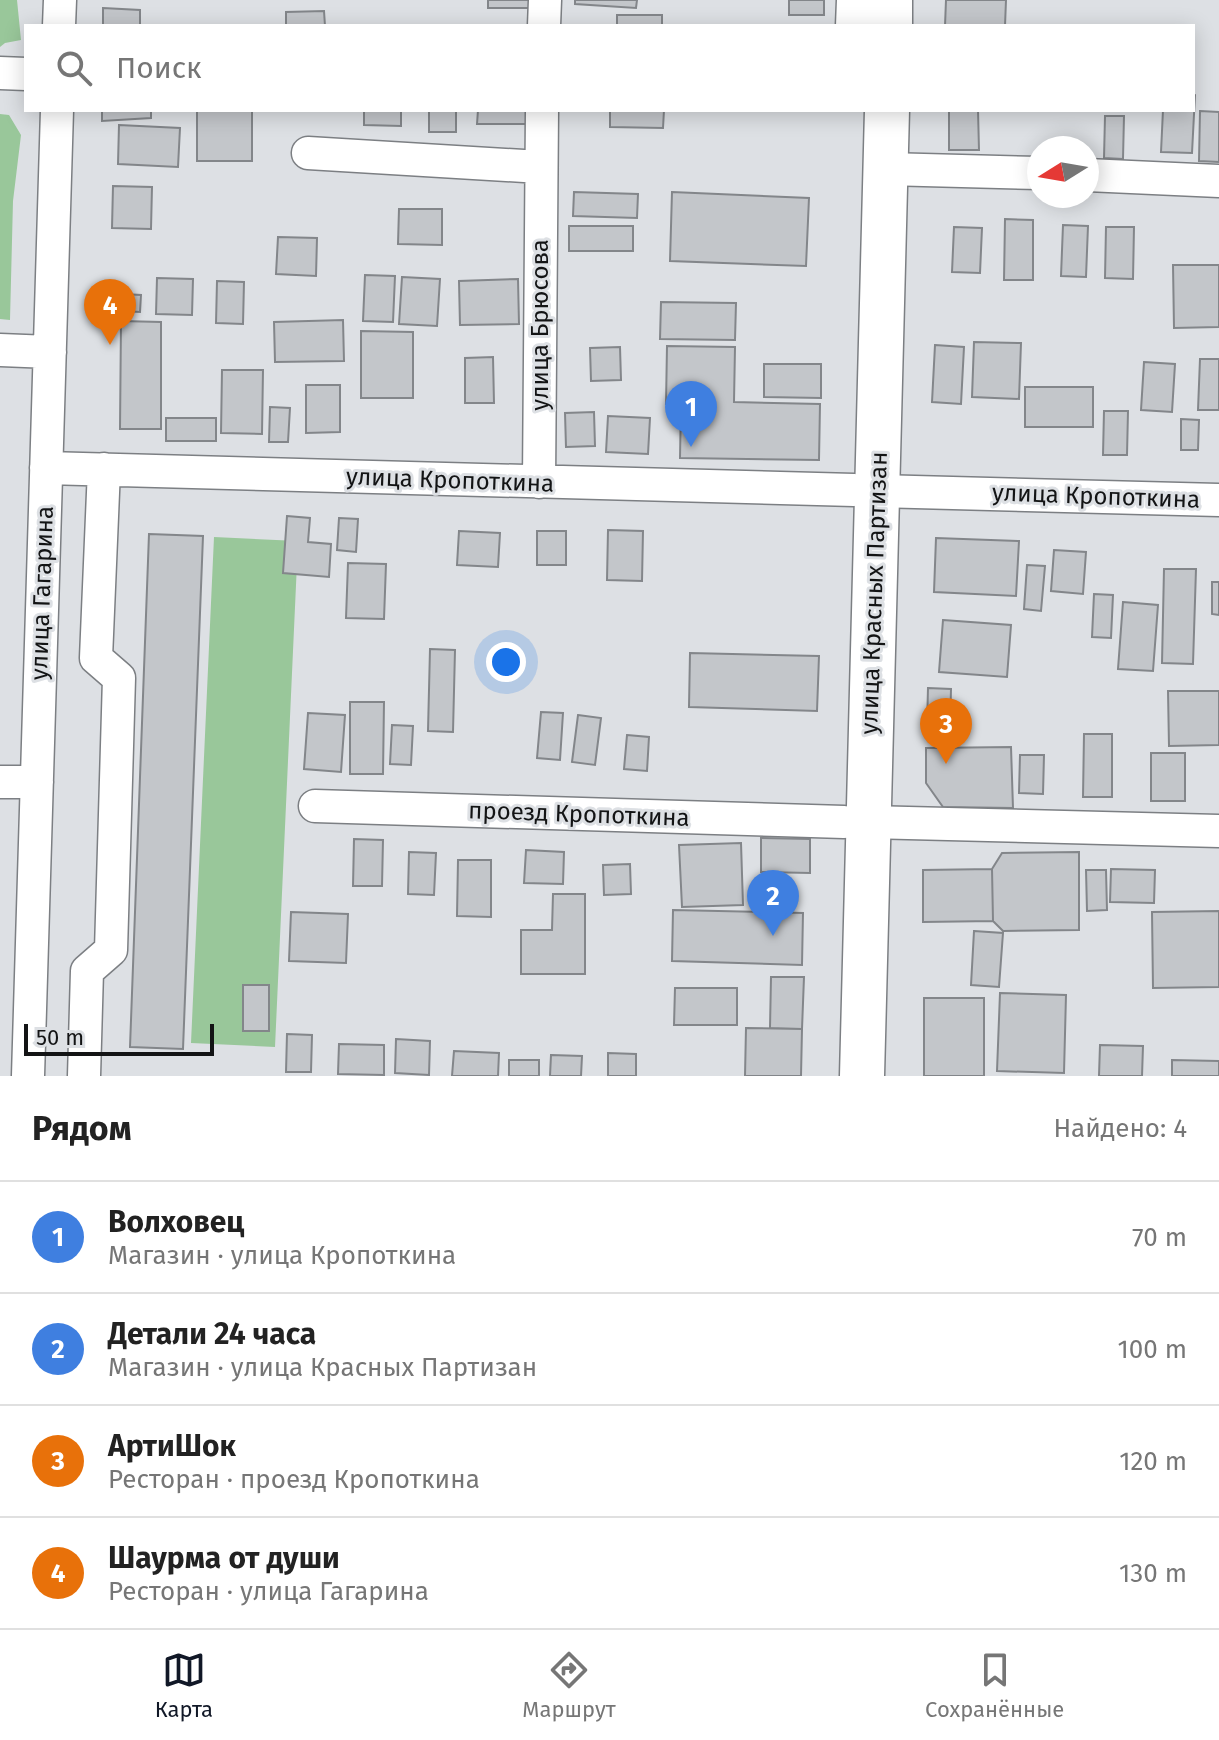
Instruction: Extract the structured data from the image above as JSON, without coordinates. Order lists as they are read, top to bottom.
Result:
{
  "streets": {
    "highway": ["улица Красных Партизан"],
    "street": [
      "улица Брюсова",
      "улица Кропоткина",
      "улица Гагарина",
      "проезд Кропоткина"
    ]
  },
  "crossings": [
    ["улица Брюсова", "улица Кропоткина"],
    ["улица Кропоткина", "улица Гагарина"],
    ["улица Кропоткина", "улица Красных Партизан"],
    ["улица Красных Партизан", "проезд Кропоткина"]
  ],
  "scale_bar": "50 m",
  "north": "left",
  "page": {
    "search": "Поиск",
    "pins": [
      "4",
      "1",
      "3",
      "2"
    ],
    "scale": "50 m",
    "heading": ["Рядом", "Найдено: 4"],
    "list": [
      {
        "mark": "1",
        "name": "Волховец",
        "note": "Магазин · улица Кропоткина",
        "value": "70 m"
      },
      {
        "mark": "2",
        "name": "Детали 24 часа",
        "note": "Магазин · улица Красных Партизан",
        "value": "100 m"
      },
      {
        "mark": "3",
        "name": "АртиШок",
        "note": "Ресторан · проезд Кропоткина",
        "value": "120 m"
      },
      {
        "mark": "4",
        "name": "Шаурма от души",
        "note": "Ресторан · улица Гагарина",
        "value": "130 m"
      }
    ],
    "nav": ["Карта", "Маршрут", "Сохранённые"]
  }
}
